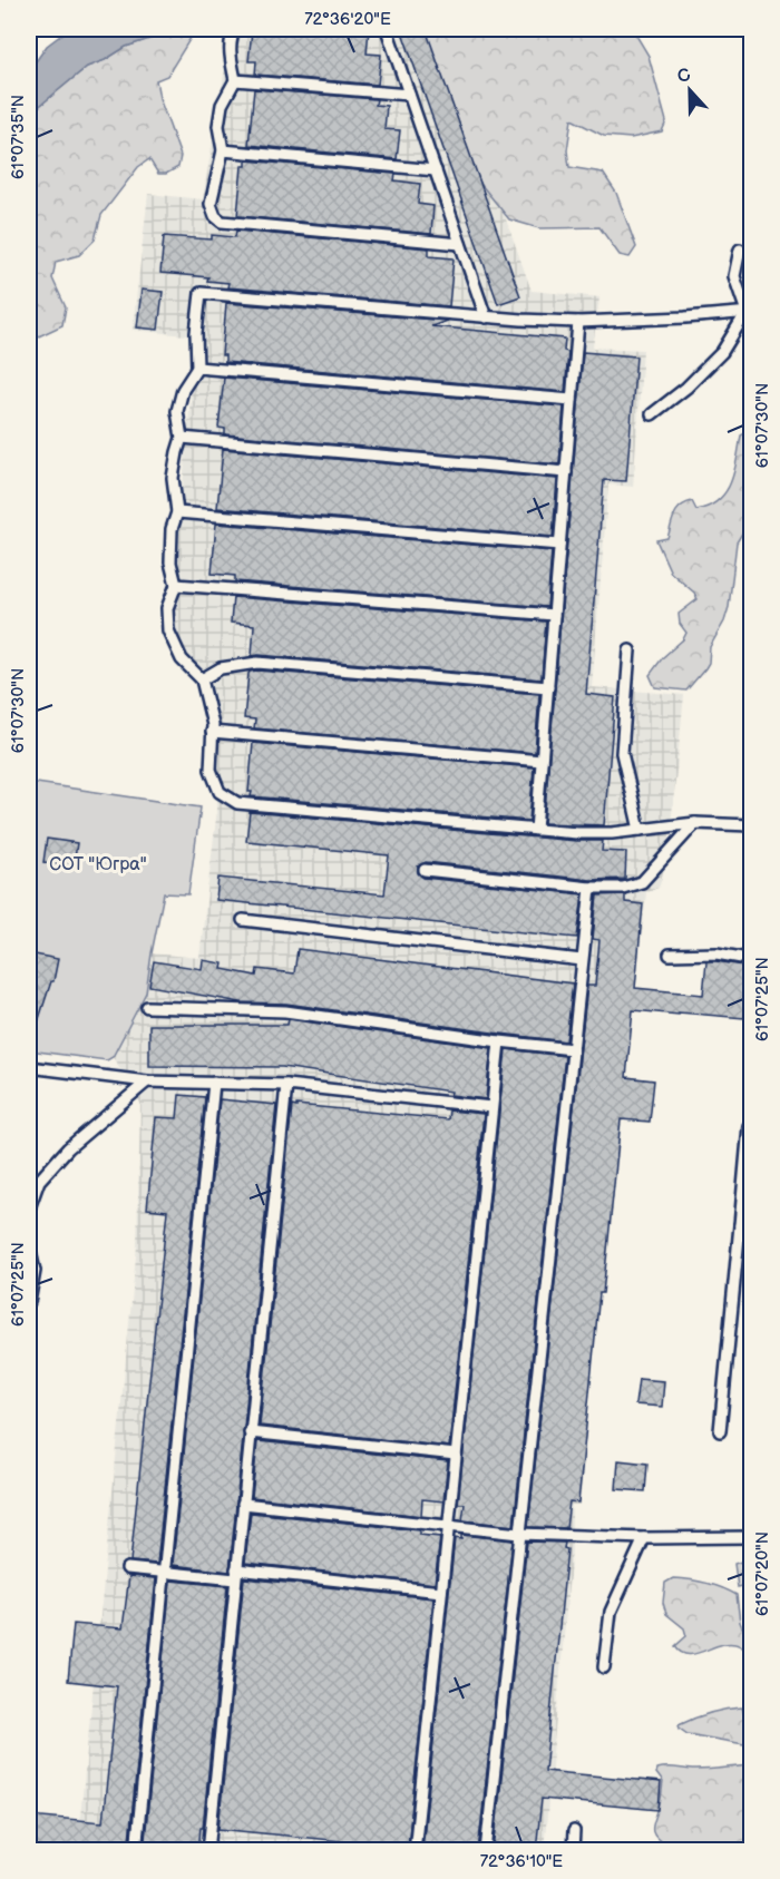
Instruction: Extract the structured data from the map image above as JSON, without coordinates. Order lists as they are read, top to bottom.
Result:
{
  "parks": ["СОТ \"Югра\""],
  "north": "top",
  "coordinates": [
    "72°36'20\"E",
    "61°07'35\"N",
    "61°07'30\"N",
    "61°07'25\"N",
    "61°07'20\"N",
    "72°36'10\"E"
  ]
}
